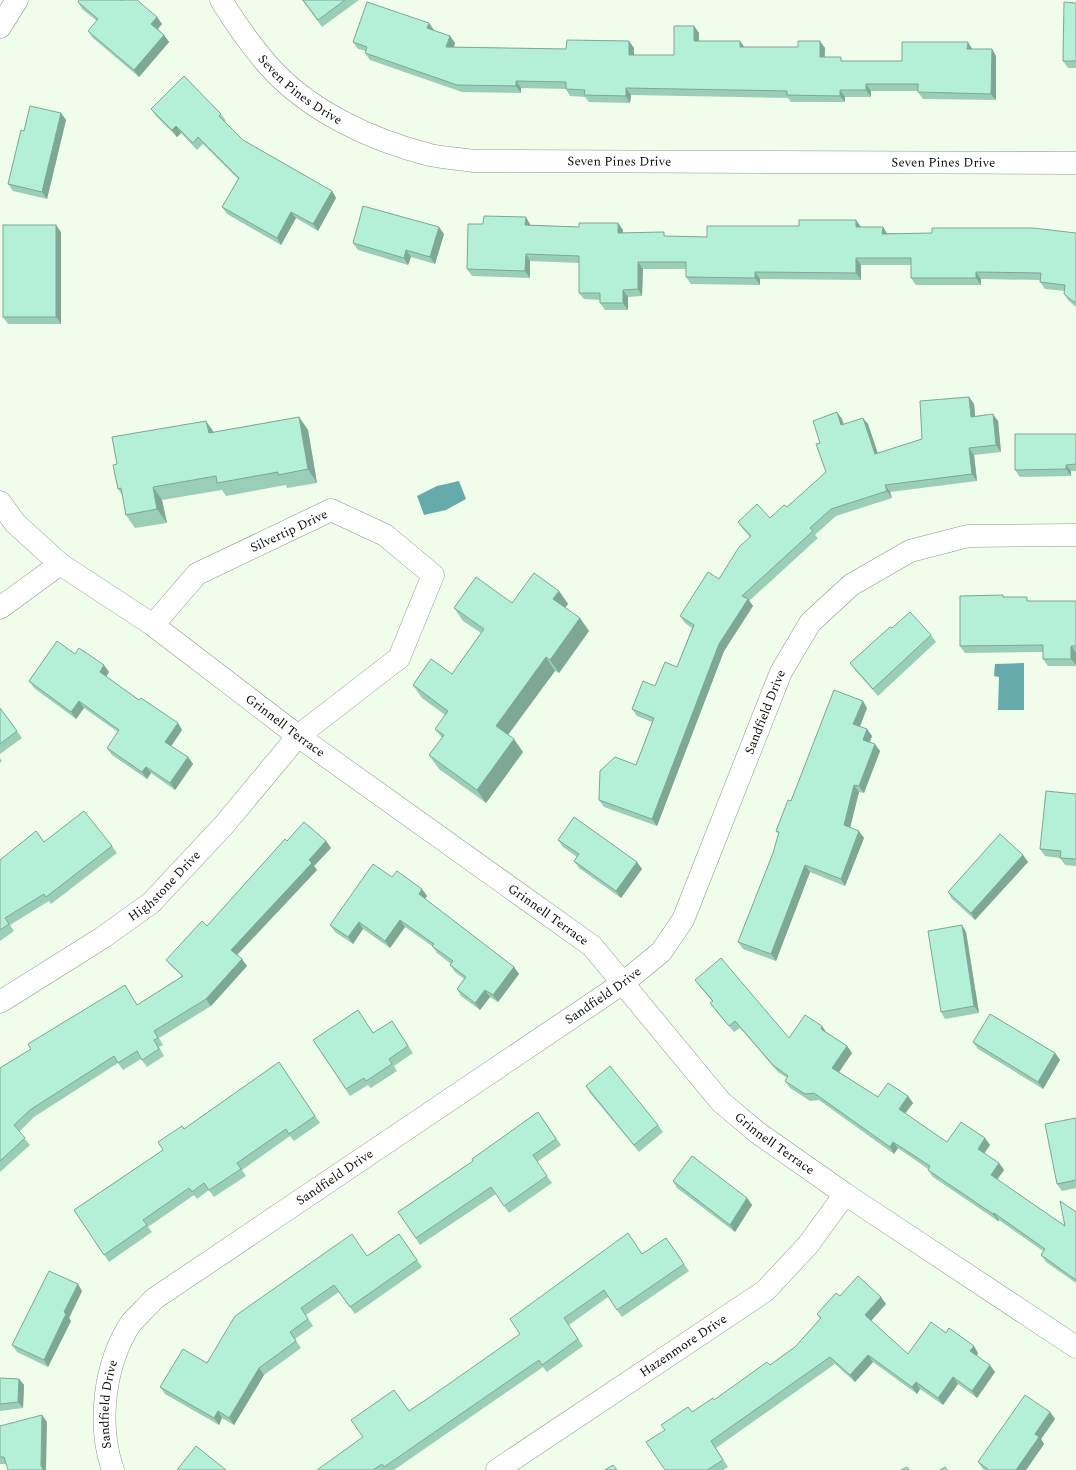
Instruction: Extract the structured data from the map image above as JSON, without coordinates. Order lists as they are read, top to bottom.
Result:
{
  "streets": {
    "street": [
      "Seven Pines Drive",
      "Silvertip Drive",
      "Sandfield Drive",
      "Grinnell Terrace",
      "Highstone Drive",
      "Hazenmore Drive"
    ]
  },
  "crossings": [
    ["Silvertip Drive", "Grinnell Terrace"],
    ["Silvertip Drive", "Highstone Drive"],
    ["Sandfield Drive", "Grinnell Terrace"],
    ["Grinnell Terrace", "Highstone Drive"],
    ["Grinnell Terrace", "Hazenmore Drive"]
  ]
}
